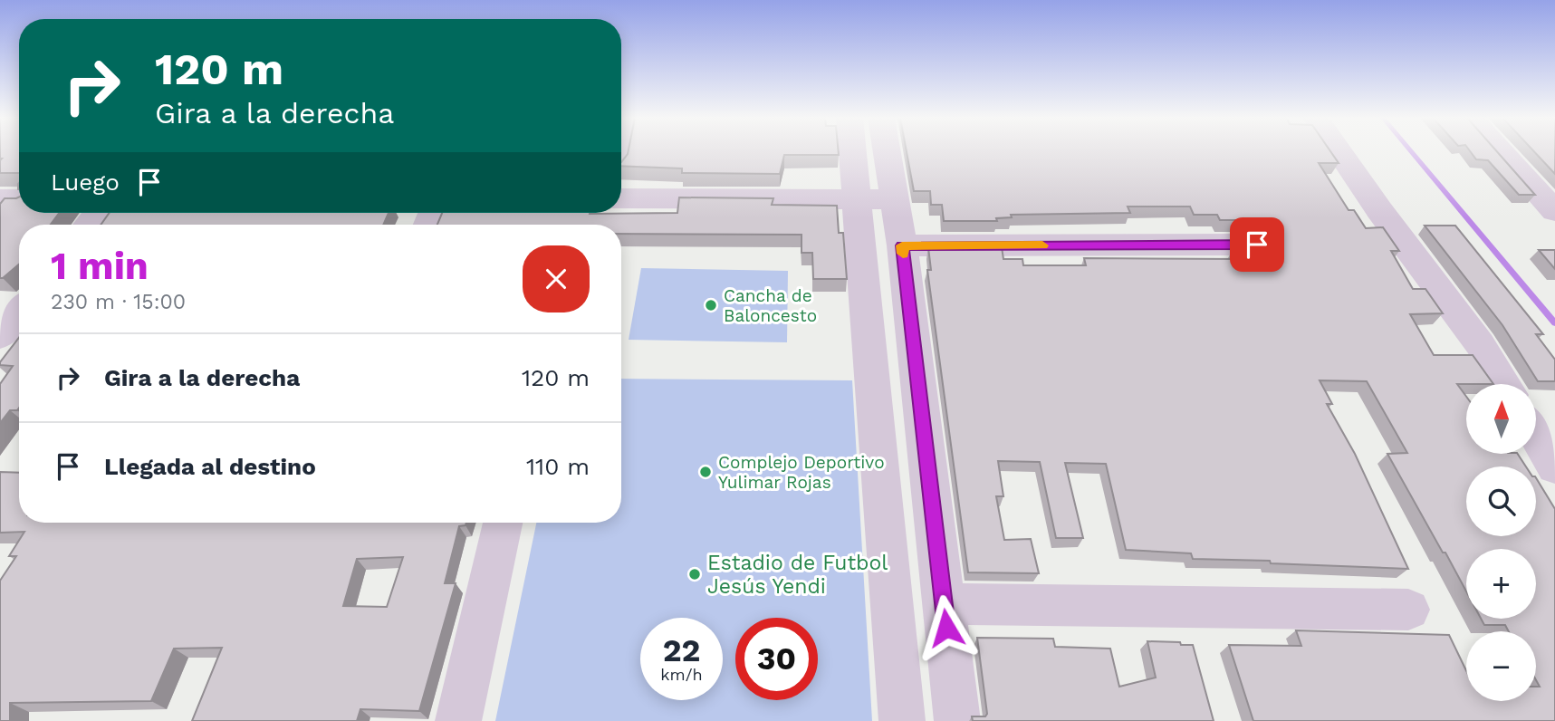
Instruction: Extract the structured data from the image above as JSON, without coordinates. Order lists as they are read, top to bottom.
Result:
{
  "places": ["Cancha de Baloncesto", "Complejo Deportivo Yulimar Rojas", "Estadio de Futbol Jesús Yendi"],
  "north": "top",
  "page": {
    "turn": ["120 m", "Gira a la derecha"],
    "then": "Luego",
    "heading": ["1 min", "230 m · 15:00"],
    "list": [
      {
        "name": "Gira a la derecha",
        "value": "120 m"
      },
      {
        "name": "Llegada al destino",
        "value": "110 m"
      }
    ],
    "map_buttons": ["+", "−"],
    "speed": "22 km/h",
    "limit": "30"
  }
}
